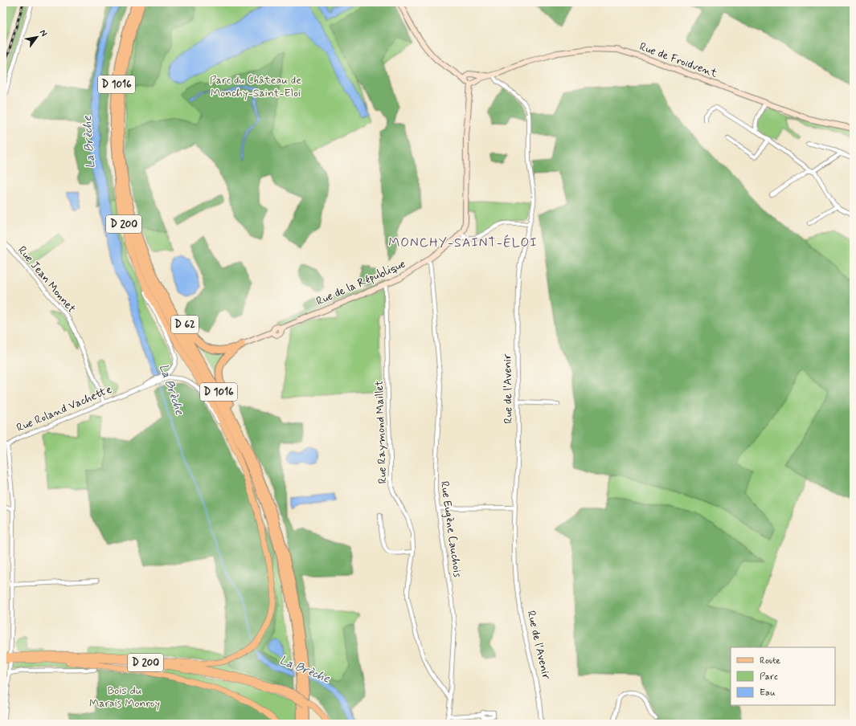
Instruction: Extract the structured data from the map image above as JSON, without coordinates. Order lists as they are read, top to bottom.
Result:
{
  "streets": {
    "highway": ["D 1016", "D 62"],
    "main road": ["D 200"],
    "street": [
      "Rue de Froidvent",
      "Rue Jean Monnet",
      "Rue de la République",
      "Rue de l'Avenir",
      "Rue Roland Vachette",
      "Rue Raymond Maillet",
      "Rue Eugène Cauchois"
    ]
  },
  "crossings": [
    ["Rue de Froidvent", "Rue de l'Avenir"],
    ["D 1016", "D 200"],
    ["D 1016", "D 62"],
    ["D 200", "Rue Roland Vachette"],
    ["Rue Jean Monnet", "Rue Roland Vachette"],
    ["Rue de la République", "D 62"],
    ["Rue de la République", "Rue Raymond Maillet"],
    ["Rue de la République", "Rue Eugène Cauchois"],
    ["Rue Raymond Maillet", "Rue Eugène Cauchois"]
  ],
  "districts": ["MONCHY-SAINT-ÉLOI"],
  "water": ["La Brèche"],
  "parks": ["Parc du Château de Monchy-Saint-Eloi", "Bois du Marais Monroy"],
  "legend": ["Route", "Parc", "Eau"],
  "north": "top right"
}
